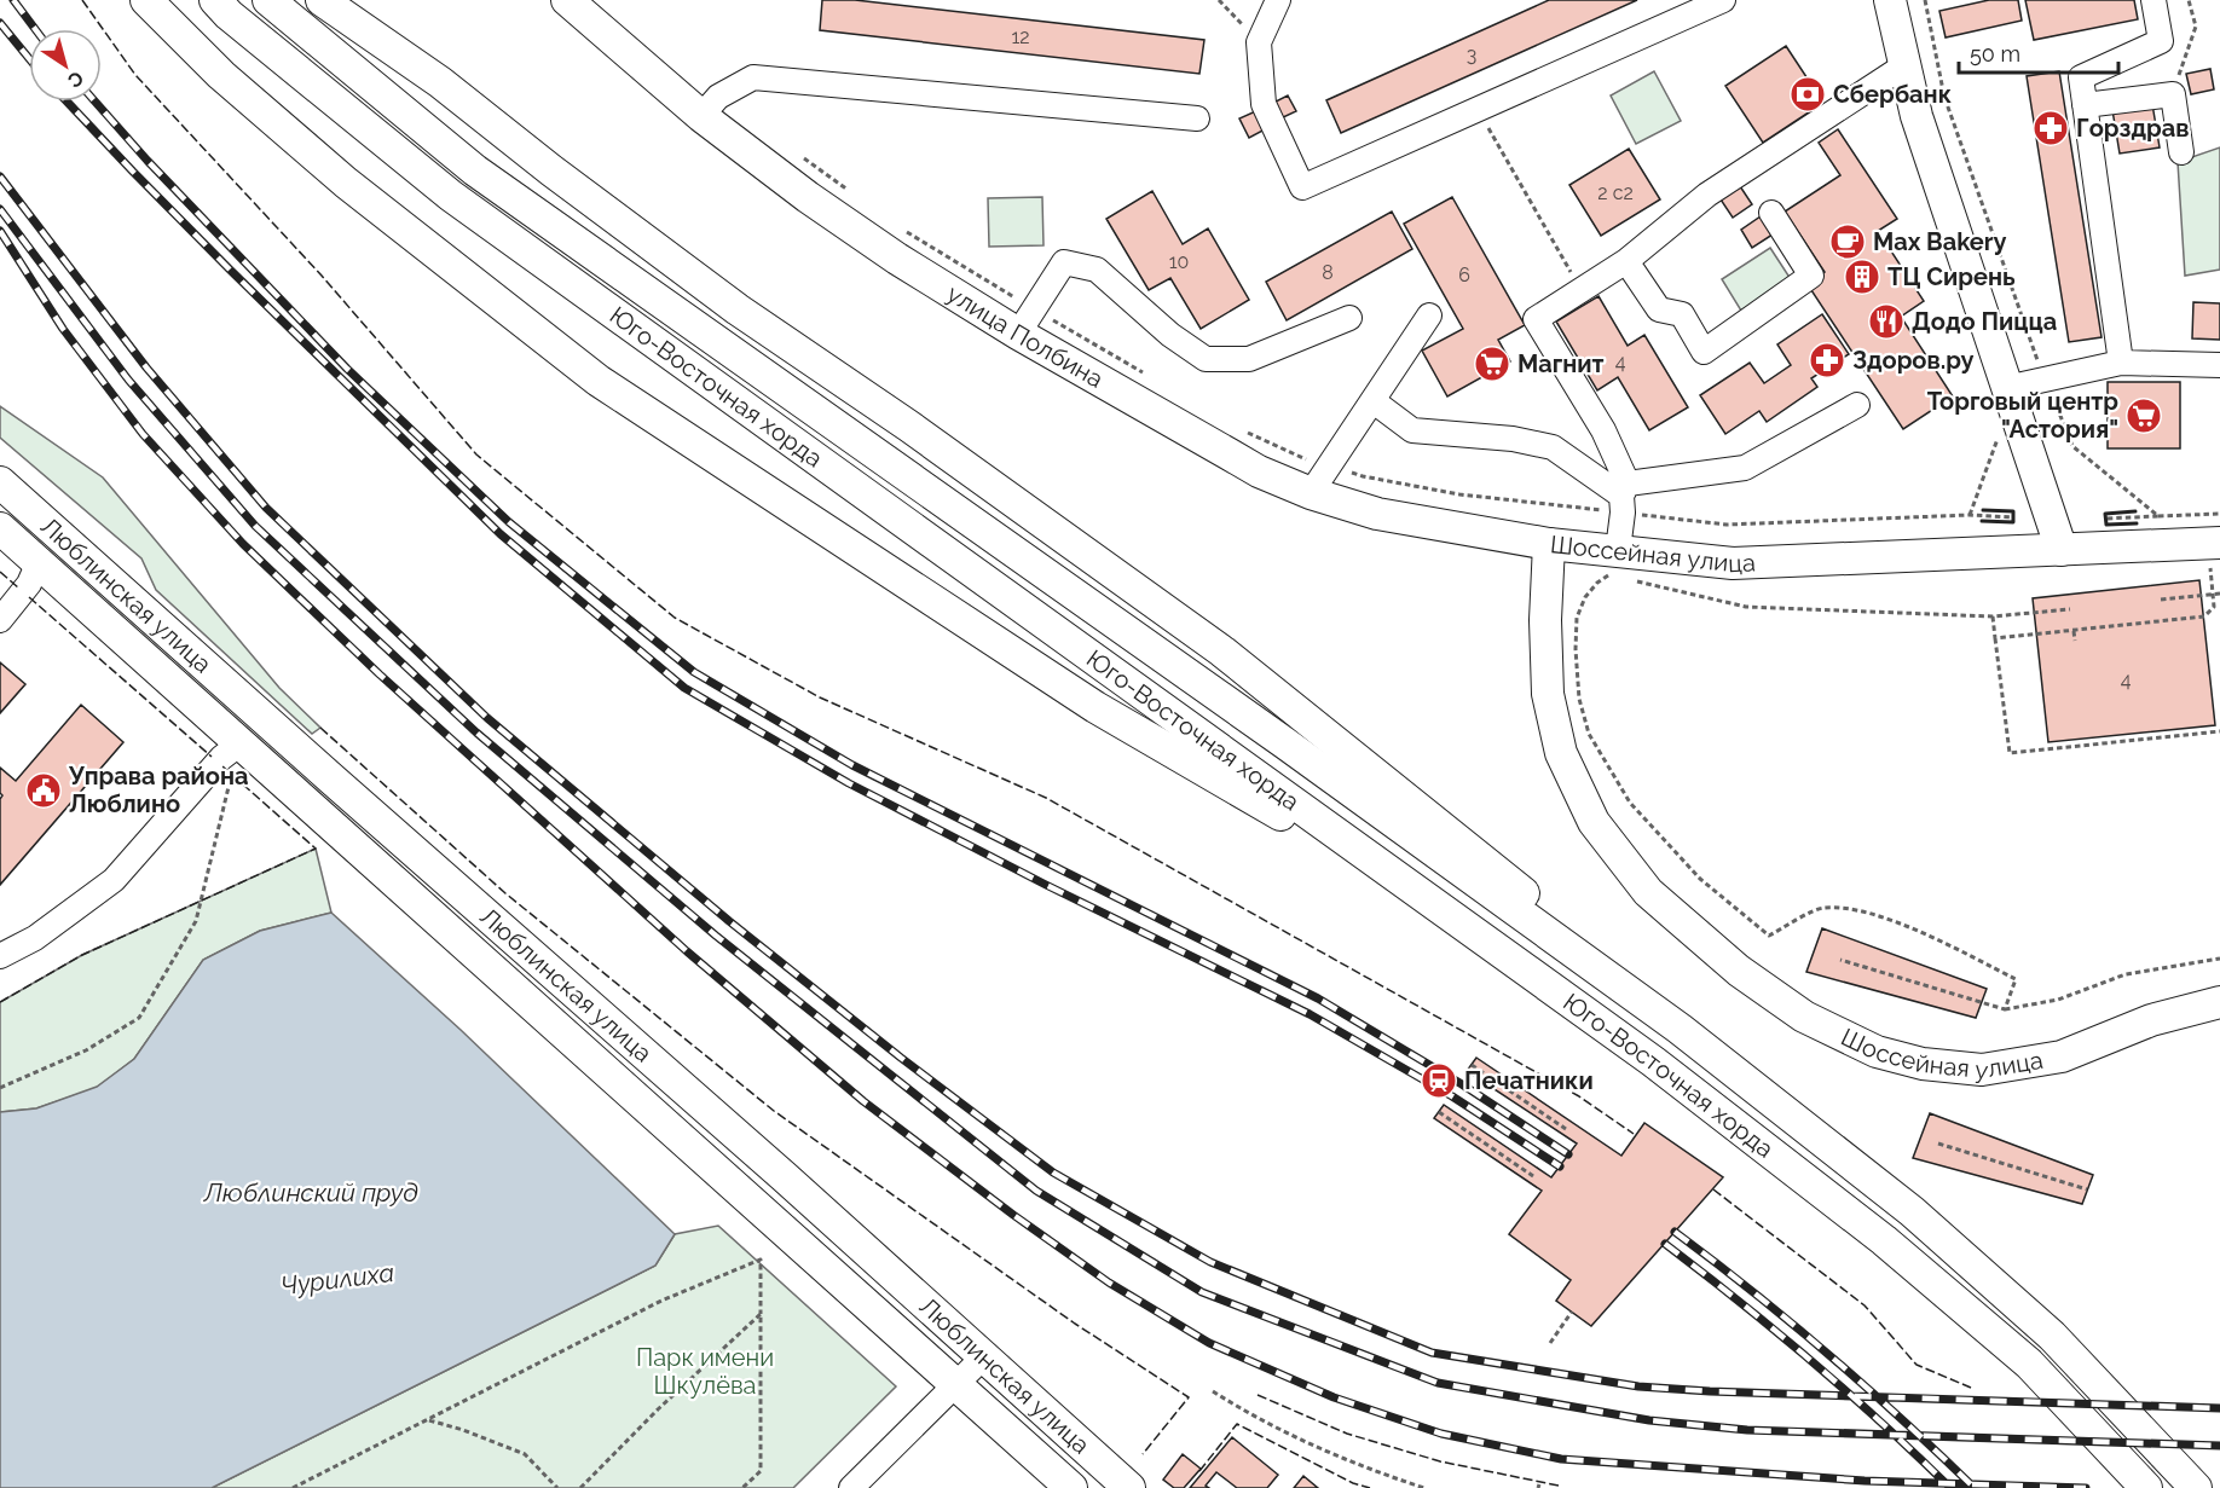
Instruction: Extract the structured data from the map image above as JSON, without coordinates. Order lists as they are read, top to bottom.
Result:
{
  "streets": {
    "main road": [
      "улица Полбина",
      "Юго-Восточная хорда",
      "Шоссейная улица",
      "Люблинская улица"
    ]
  },
  "crossings": [
    ["улица Полбина", "Шоссейная улица"]
  ],
  "water": ["Люблинский пруд", "Чурилиха"],
  "parks": ["Парк имени Шкулёва"],
  "places": {
    "bank": ["Сбербанк"],
    "pharmacy": ["Горздрав", "Здоров.ру"],
    "cafe": ["Max Bakery"],
    "building": ["ТЦ Сирень"],
    "restaurant": ["Додо Пицца"],
    "supermarket": ["Магнит", "Торговый центр \"Астория\""],
    "public building": ["Управа района Люблино"],
    "station": ["Печатники"]
  },
  "house_numbers": [
    "12",
    "3",
    "2 с2",
    "10",
    "8",
    "6",
    "4",
    "4"
  ],
  "scale_bar": "50 m",
  "north": "bottom right"
}
